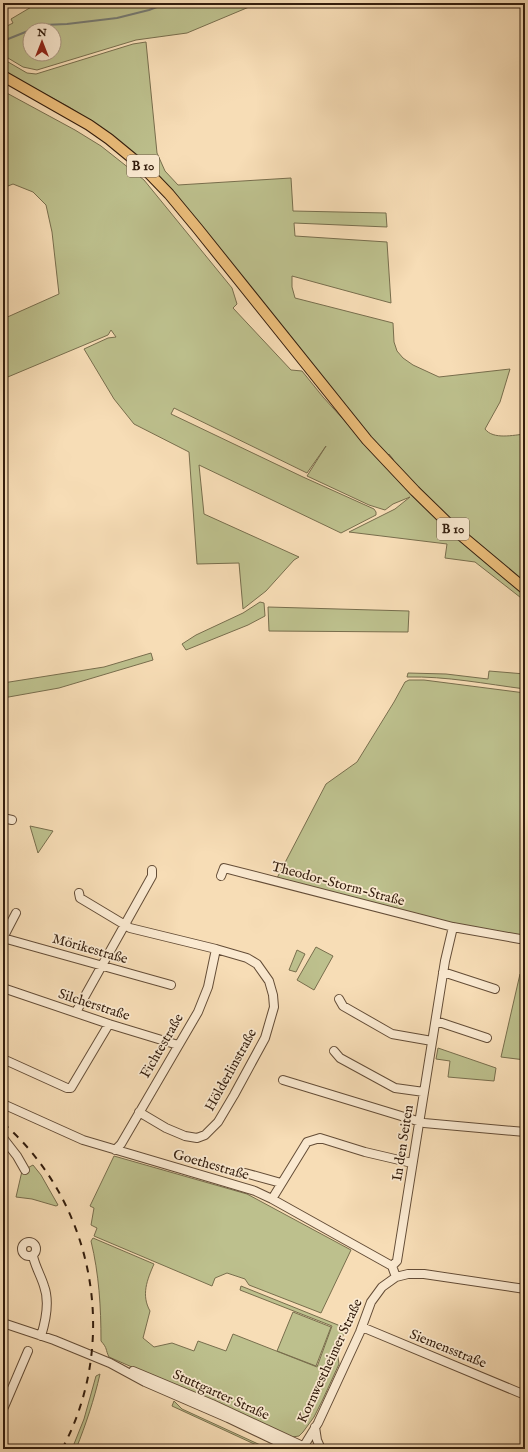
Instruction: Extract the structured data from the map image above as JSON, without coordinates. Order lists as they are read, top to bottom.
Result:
{
  "streets": {
    "main road": ["B 10"],
    "street": [
      "Theodor-Storm-Straße",
      "Mörikestraße",
      "Silcherstraße",
      "Fichtestraße",
      "Hölderlinstraße",
      "In den Seiten",
      "Goethestraße",
      "Siemensstraße",
      "Kornwestheimer Straße",
      "Stuttgarter Straße"
    ]
  },
  "crossings": [
    ["Theodor-Storm-Straße", "In den Seiten"],
    ["Silcherstraße", "Fichtestraße"],
    ["Fichtestraße", "Hölderlinstraße"],
    ["Fichtestraße", "Goethestraße"],
    ["In den Seiten", "Goethestraße"],
    ["Siemensstraße", "Kornwestheimer Straße"],
    ["Kornwestheimer Straße", "Stuttgarter Straße"]
  ],
  "north": "top"
}
